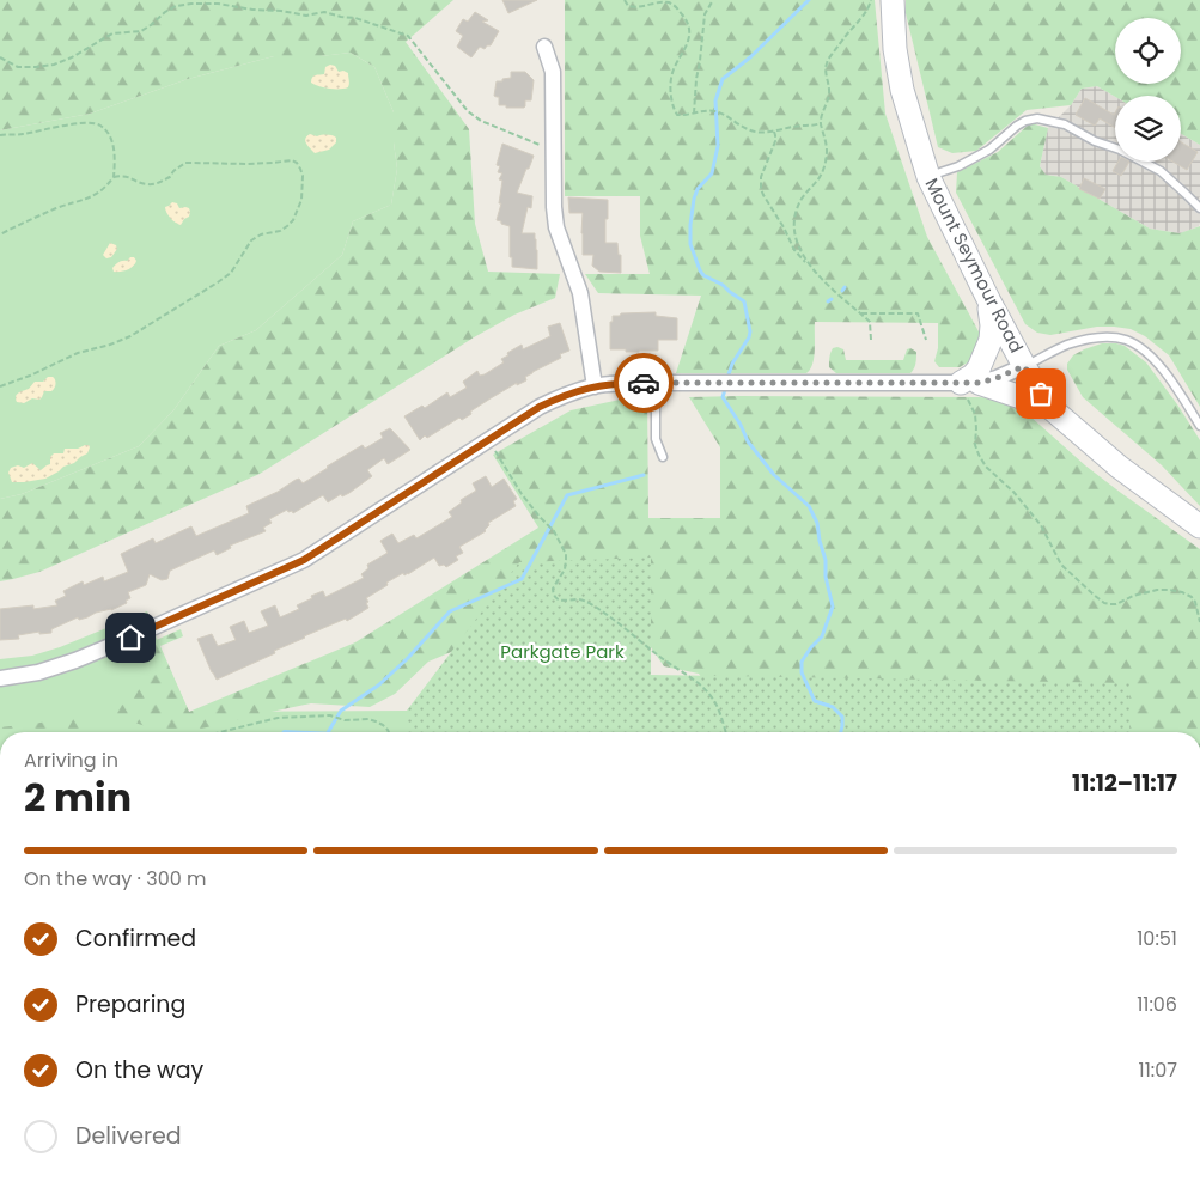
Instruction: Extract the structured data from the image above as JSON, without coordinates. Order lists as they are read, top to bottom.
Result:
{
  "streets": {
    "street": ["Mount Seymour Road"]
  },
  "parks": ["Parkgate Park"],
  "page": {
    "heading": ["2 min", "Arriving in", "11:12–11:17"],
    "bar": "On the way · 300 m",
    "list": [
      ["Confirmed", "10:51"],
      ["Preparing", "11:06"],
      ["On the way", "11:07"],
      "Delivered"
    ]
  }
}
